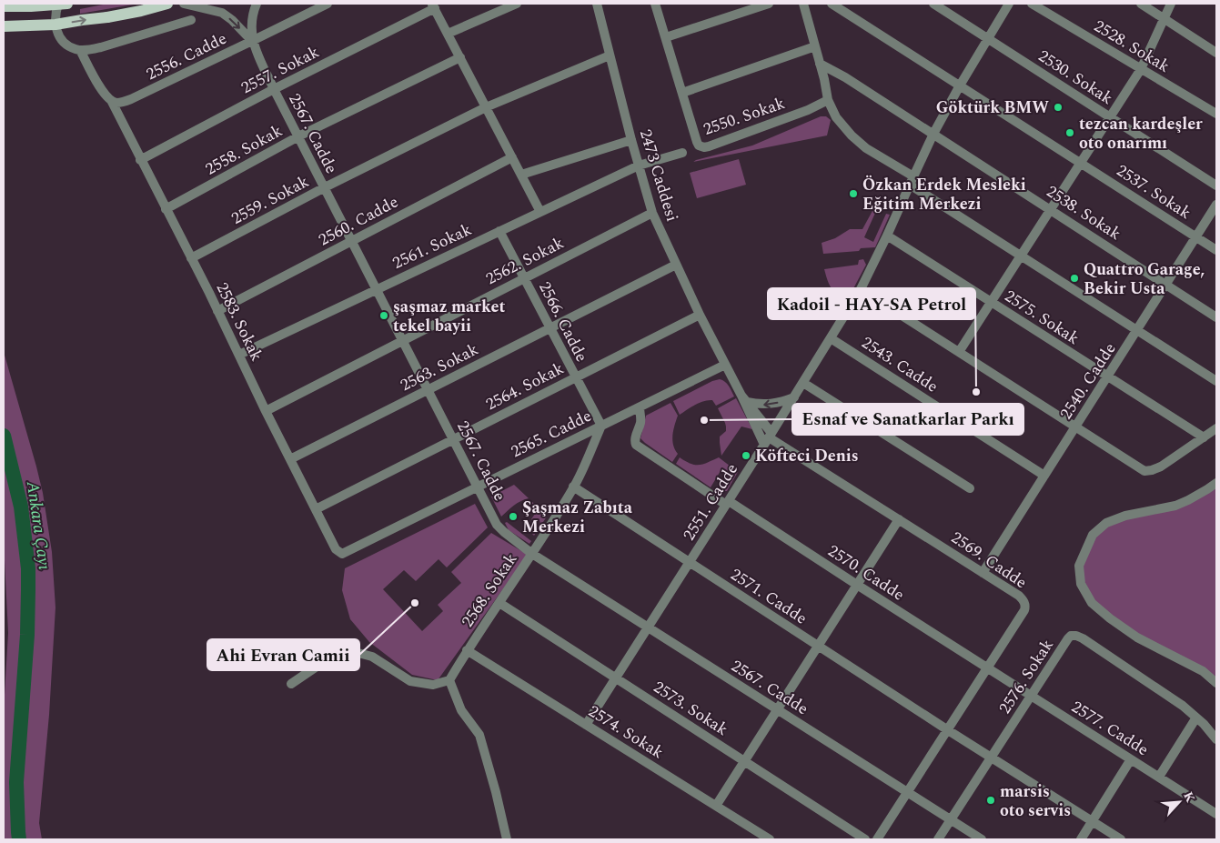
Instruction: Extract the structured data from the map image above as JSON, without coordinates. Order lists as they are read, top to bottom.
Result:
{
  "streets": {
    "street": [
      "2528. Sokak",
      "2556. Cadde",
      "2557. Sokak",
      "2530. Sokak",
      "2550. Sokak",
      "2567. Cadde",
      "2558. Sokak",
      "2473 Caddesi",
      "2537. Sokak",
      "2559. Sokak",
      "2538. Sokak",
      "2560. Cadde",
      "2561. Sokak",
      "2562. Sokak",
      "2575. Sokak",
      "2583. Sokak",
      "2566. Cadde",
      "2543. Cadde",
      "2563. Sokak",
      "2540. Cadde",
      "2564. Sokak",
      "2565. Cadde",
      "2551. Cadde",
      "2569. Cadde",
      "2570. Cadde",
      "2568. Sokak",
      "2571. Cadde",
      "2576. Sokak",
      "2573. Sokak",
      "2577. Cadde",
      "2574. Sokak"
    ]
  },
  "crossings": [
    ["2556. Cadde", "2567. Cadde"],
    ["2556. Cadde", "2583. Sokak"],
    ["2557. Sokak", "2567. Cadde"],
    ["2557. Sokak", "2558. Sokak"],
    ["2557. Sokak", "2559. Sokak"],
    ["2557. Sokak", "2560. Cadde"],
    ["2557. Sokak", "2561. Sokak"],
    ["2557. Sokak", "2583. Sokak"],
    ["2530. Sokak", "2551. Cadde"],
    ["2567. Cadde", "2558. Sokak"],
    ["2567. Cadde", "2559. Sokak"],
    ["2567. Cadde", "2560. Cadde"],
    ["2567. Cadde", "2561. Sokak"],
    ["2567. Cadde", "2562. Sokak"],
    ["2567. Cadde", "2563. Sokak"],
    ["2567. Cadde", "2564. Sokak"],
    ["2567. Cadde", "2565. Cadde"],
    ["2567. Cadde", "2551. Cadde"],
    ["2567. Cadde", "2569. Cadde"],
    ["2567. Cadde", "2568. Sokak"],
    ["2567. Cadde", "2576. Sokak"],
    ["2558. Sokak", "2583. Sokak"],
    ["2473 Caddesi", "2559. Sokak"],
    ["2473 Caddesi", "2561. Sokak"],
    ["2473 Caddesi", "2562. Sokak"],
    ["2473 Caddesi", "2563. Sokak"],
    ["2473 Caddesi", "2564. Sokak"],
    ["2473 Caddesi", "2565. Cadde"],
    ["2537. Sokak", "2540. Cadde"],
    ["2537. Sokak", "2551. Cadde"],
    ["2559. Sokak", "2583. Sokak"],
    ["2538. Sokak", "2540. Cadde"],
    ["2538. Sokak", "2551. Cadde"],
    ["2560. Cadde", "2583. Sokak"],
    ["2561. Sokak", "2583. Sokak"],
    ["2561. Sokak", "2566. Cadde"],
    ["2562. Sokak", "2583. Sokak"],
    ["2562. Sokak", "2566. Cadde"],
    ["2575. Sokak", "2540. Cadde"],
    ["2575. Sokak", "2551. Cadde"],
    ["2583. Sokak", "2563. Sokak"],
    ["2583. Sokak", "2564. Sokak"],
    ["2583. Sokak", "2565. Cadde"],
    ["2566. Cadde", "2563. Sokak"],
    ["2566. Cadde", "2564. Sokak"],
    ["2566. Cadde", "2565. Cadde"],
    ["2566. Cadde", "2568. Sokak"],
    ["2543. Cadde", "2540. Cadde"],
    ["2543. Cadde", "2551. Cadde"],
    ["2540. Cadde", "2569. Cadde"],
    ["2565. Cadde", "2570. Cadde"],
    ["2565. Cadde", "2568. Sokak"],
    ["2551. Cadde", "2569. Cadde"],
    ["2551. Cadde", "2570. Cadde"],
    ["2551. Cadde", "2571. Cadde"],
    ["2551. Cadde", "2573. Sokak"],
    ["2551. Cadde", "2574. Sokak"],
    ["2569. Cadde", "2570. Cadde"],
    ["2569. Cadde", "2571. Cadde"],
    ["2569. Cadde", "2577. Cadde"],
    ["2570. Cadde", "2577. Cadde"],
    ["2568. Sokak", "2571. Cadde"],
    ["2568. Sokak", "2573. Sokak"],
    ["2568. Sokak", "2574. Sokak"],
    ["2571. Cadde", "2576. Sokak"],
    ["2576. Sokak", "2577. Cadde"]
  ],
  "water": ["Ankara Çayı"],
  "places": [
    "Göktürk BMW",
    "tezcan kardeşler oto onarımı",
    "Özkan Erdek Mesleki Eğitim Merkezi",
    "Quattro Garage, Bekir Usta",
    "şaşmaz market tekel bayii",
    "Kadoil - HAY-SA Petrol",
    "Esnaf ve Sanatkarlar Parkı",
    "Köfteci Denis",
    "Şaşmaz Zabıta Merkezi",
    "Ahi Evran Camii",
    "marsis oto servis"
  ],
  "north": "top right"
}
